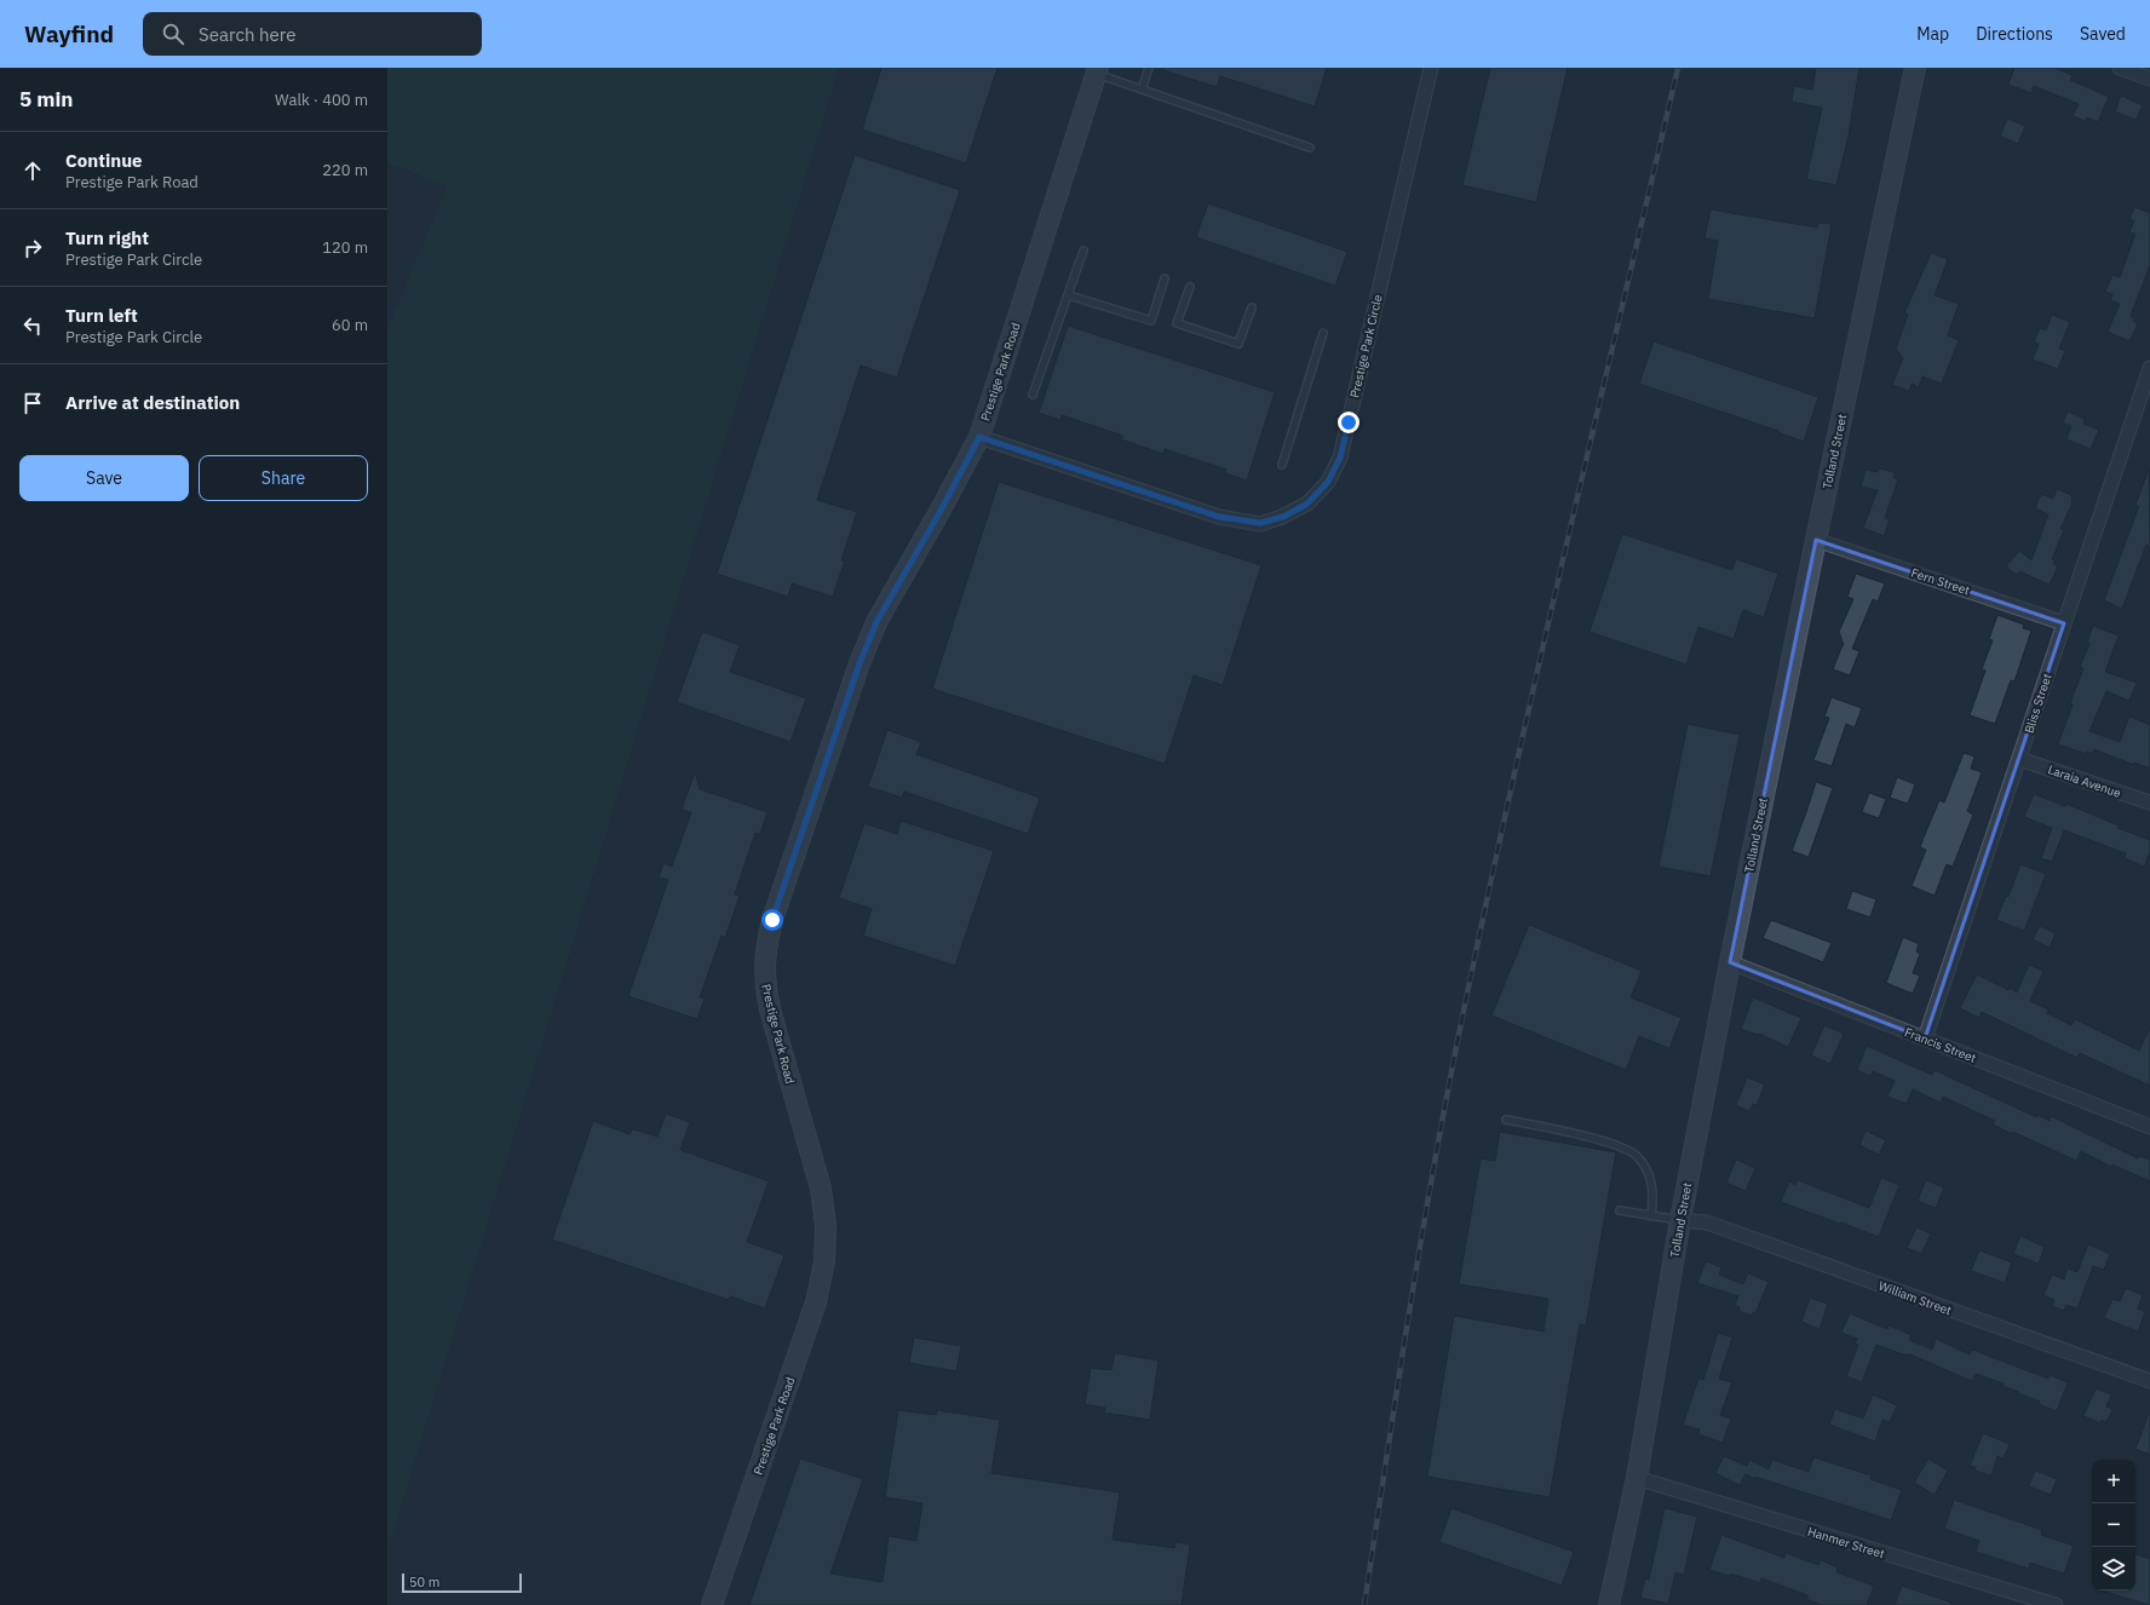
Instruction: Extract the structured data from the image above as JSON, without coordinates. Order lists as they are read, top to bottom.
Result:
{
  "streets": {
    "street": [
      "Prestige Park Circle",
      "Prestige Park Road",
      "Tolland Street",
      "Fern Street",
      "Bliss Street",
      "Laraia Avenue",
      "Francis Street",
      "William Street",
      "Hanmer Street"
    ]
  },
  "crossings": [
    ["Prestige Park Circle", "Prestige Park Road"],
    ["Tolland Street", "Fern Street"],
    ["Tolland Street", "Francis Street"],
    ["Tolland Street", "William Street"],
    ["Tolland Street", "Hanmer Street"],
    ["Fern Street", "Bliss Street"],
    ["Bliss Street", "Laraia Avenue"],
    ["Bliss Street", "Francis Street"]
  ],
  "scale_bar": "50 m",
  "page": {
    "header": "Wayfind",
    "search": "Search here",
    "nav": ["Map", "Directions", "Saved"],
    "heading": ["5 min", "Walk · 400 m"],
    "list": [
      ["Continue", "Prestige Park Road", "220 m"],
      ["Turn right", "Prestige Park Circle", "120 m"],
      ["Turn left", "Prestige Park Circle", "60 m"],
      "Arrive at destination"
    ],
    "buttons": ["Save", "Share"],
    "map_buttons": ["+", "−"],
    "scale": "50 m"
  }
}
